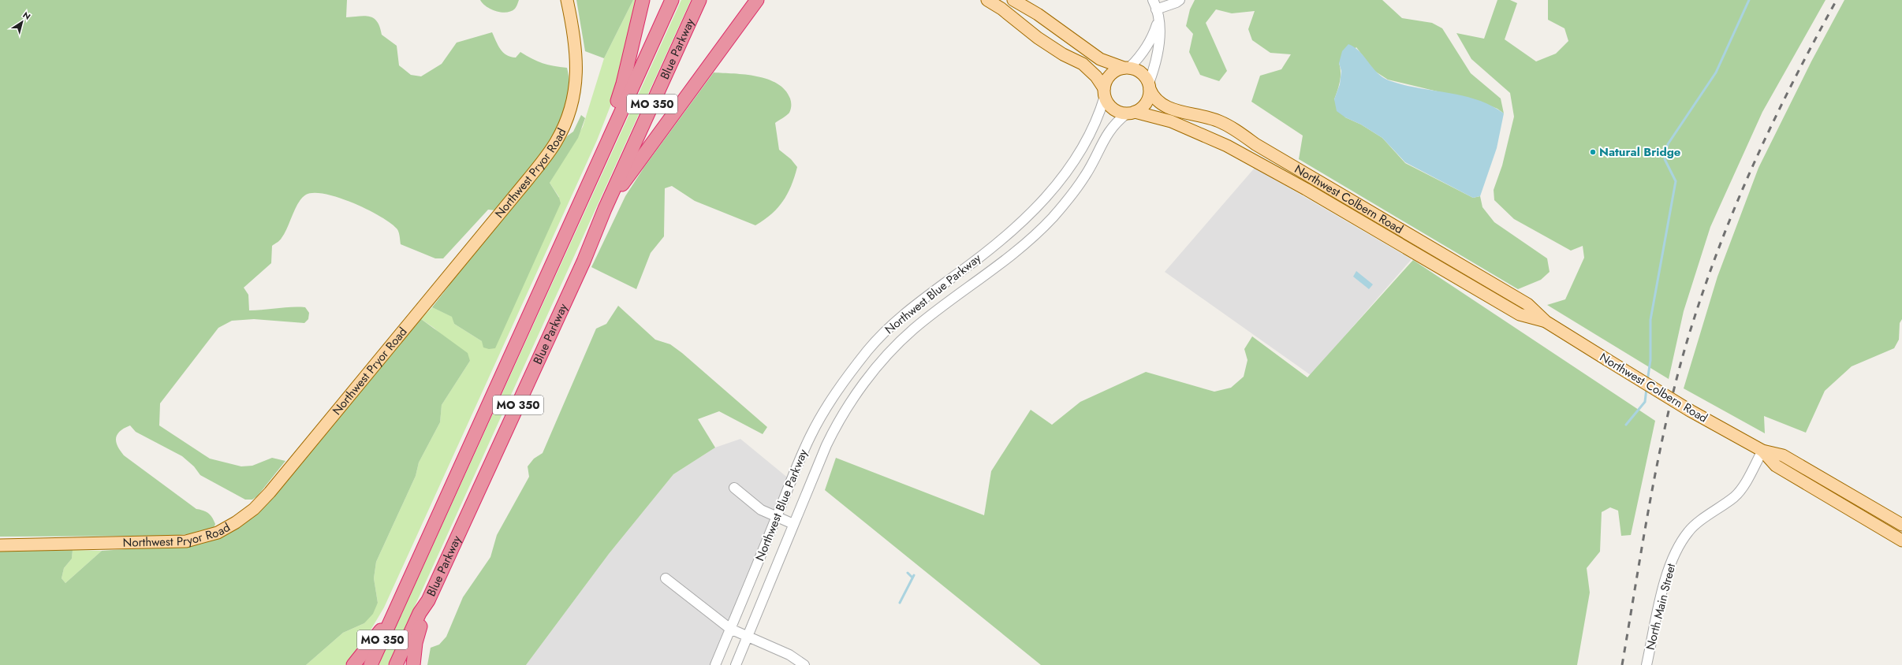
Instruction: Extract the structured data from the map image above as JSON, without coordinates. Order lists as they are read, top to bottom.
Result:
{
  "streets": {
    "highway": ["Blue Parkway", "MO 350"],
    "main road": ["Northwest Pryor Road", "Northwest Colbern Road"],
    "street": ["Northwest Blue Parkway", "North Main Street"]
  },
  "crossings": [
    ["Northwest Colbern Road", "Northwest Blue Parkway"],
    ["Northwest Colbern Road", "North Main Street"]
  ],
  "places": ["Natural Bridge"],
  "north": "top right"
}
